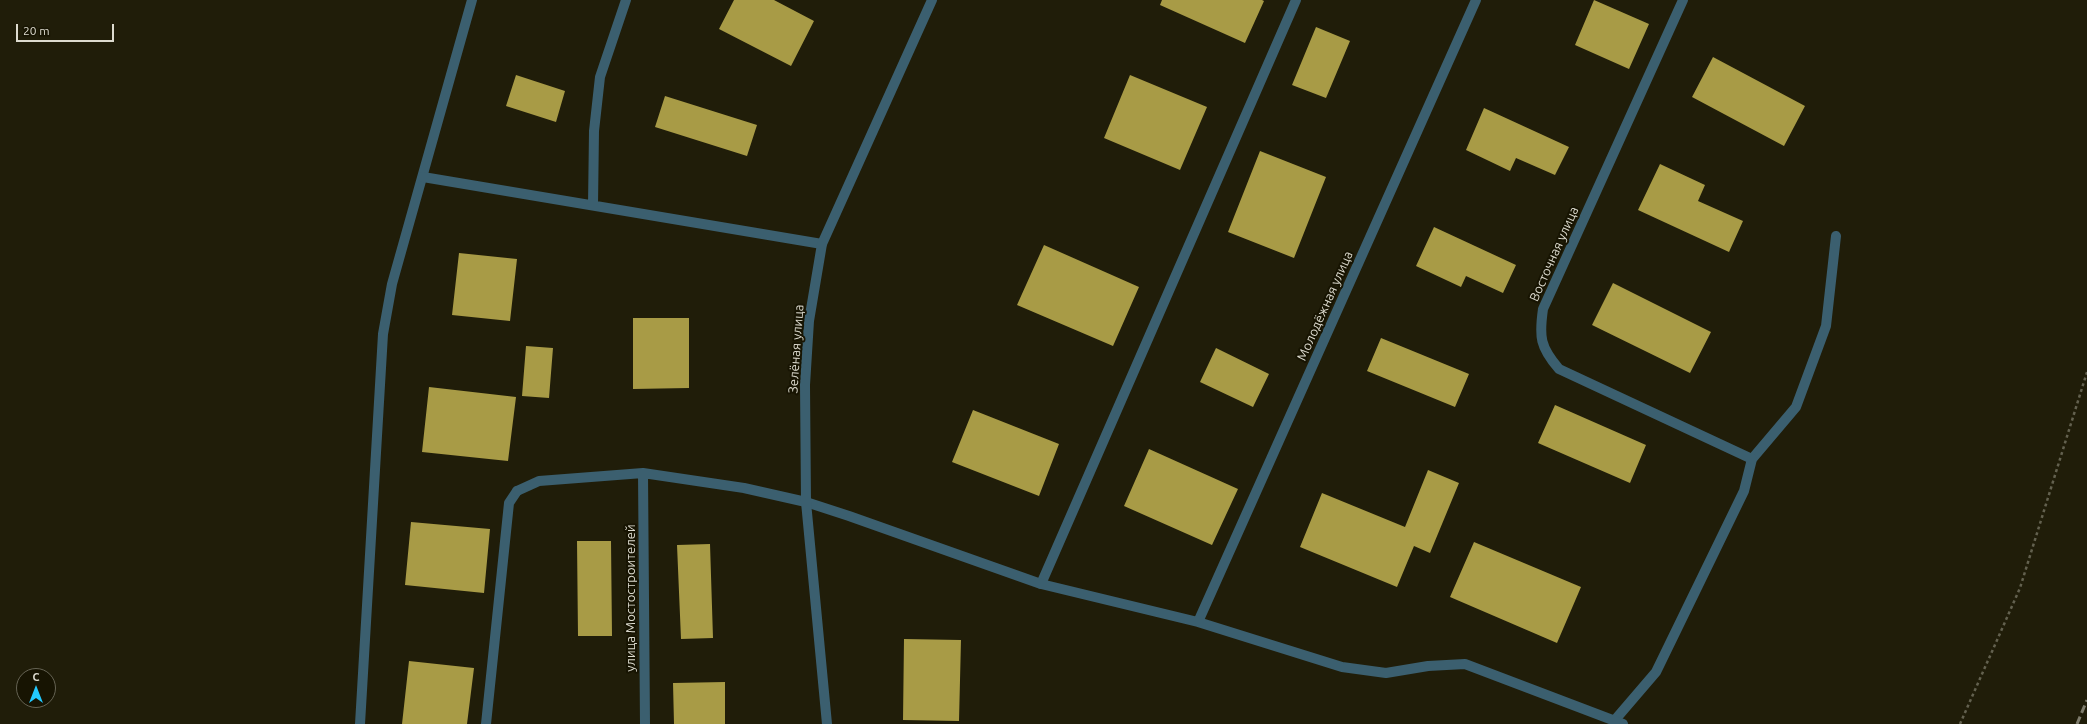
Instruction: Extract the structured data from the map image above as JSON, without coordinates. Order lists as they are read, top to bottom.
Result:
{
  "streets": {
    "street": [
      "Восточная улица",
      "Молодёжная улица",
      "Зелёная улица",
      "улица Мостостроителей"
    ]
  },
  "scale_bar": "20 m",
  "north": "top"
}
